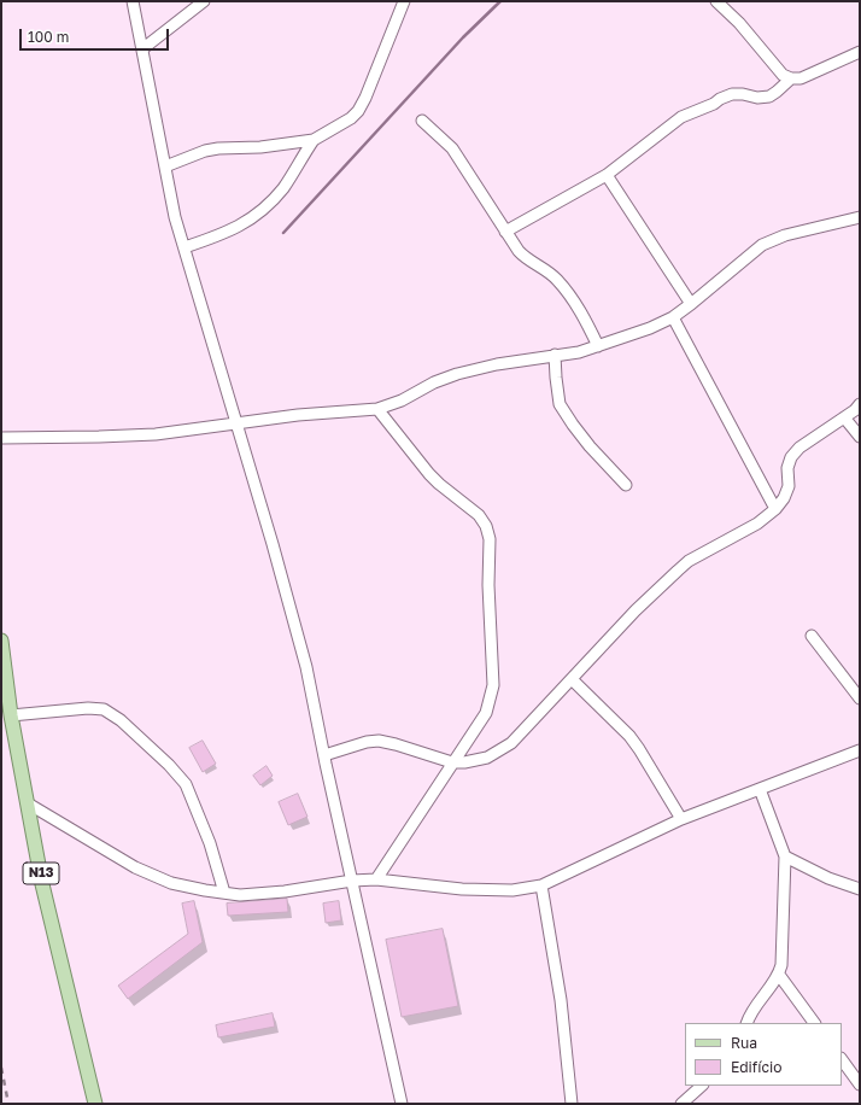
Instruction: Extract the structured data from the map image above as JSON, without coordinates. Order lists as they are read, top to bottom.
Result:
{
  "streets": {
    "main road": ["N13"]
  },
  "legend": ["Rua", "Edifício"],
  "scale_bar": "100 m"
}
